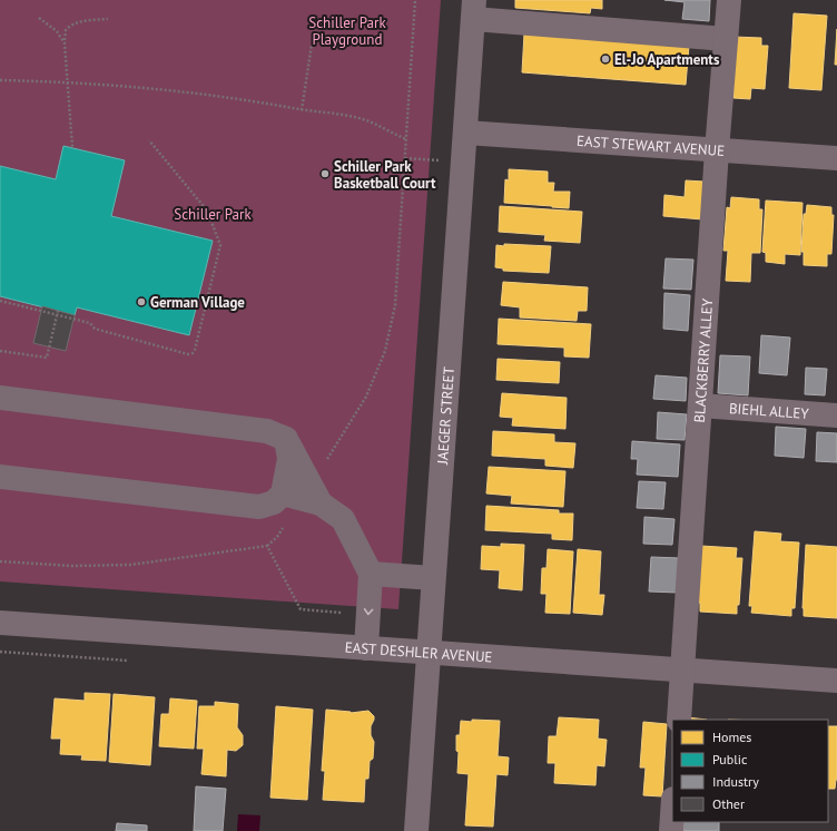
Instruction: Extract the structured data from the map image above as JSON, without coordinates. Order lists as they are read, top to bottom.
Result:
{
  "streets": {
    "street": [
      "EAST STEWART AVENUE",
      "BLACKBERRY ALLEY",
      "BIEHL ALLEY",
      "JAEGER STREET",
      "EAST DESHLER AVENUE"
    ]
  },
  "crossings": [
    ["EAST STEWART AVENUE", "BLACKBERRY ALLEY"],
    ["EAST STEWART AVENUE", "JAEGER STREET"],
    ["BLACKBERRY ALLEY", "BIEHL ALLEY"],
    ["BLACKBERRY ALLEY", "EAST DESHLER AVENUE"],
    ["JAEGER STREET", "EAST DESHLER AVENUE"]
  ],
  "parks": ["Schiller Park Playground", "Schiller Park"],
  "places": ["El-Jo Apartments", "Schiller Park Basketball Court", "German Village"],
  "legend": [
    "Homes",
    "Public",
    "Industry",
    "Other"
  ]
}
